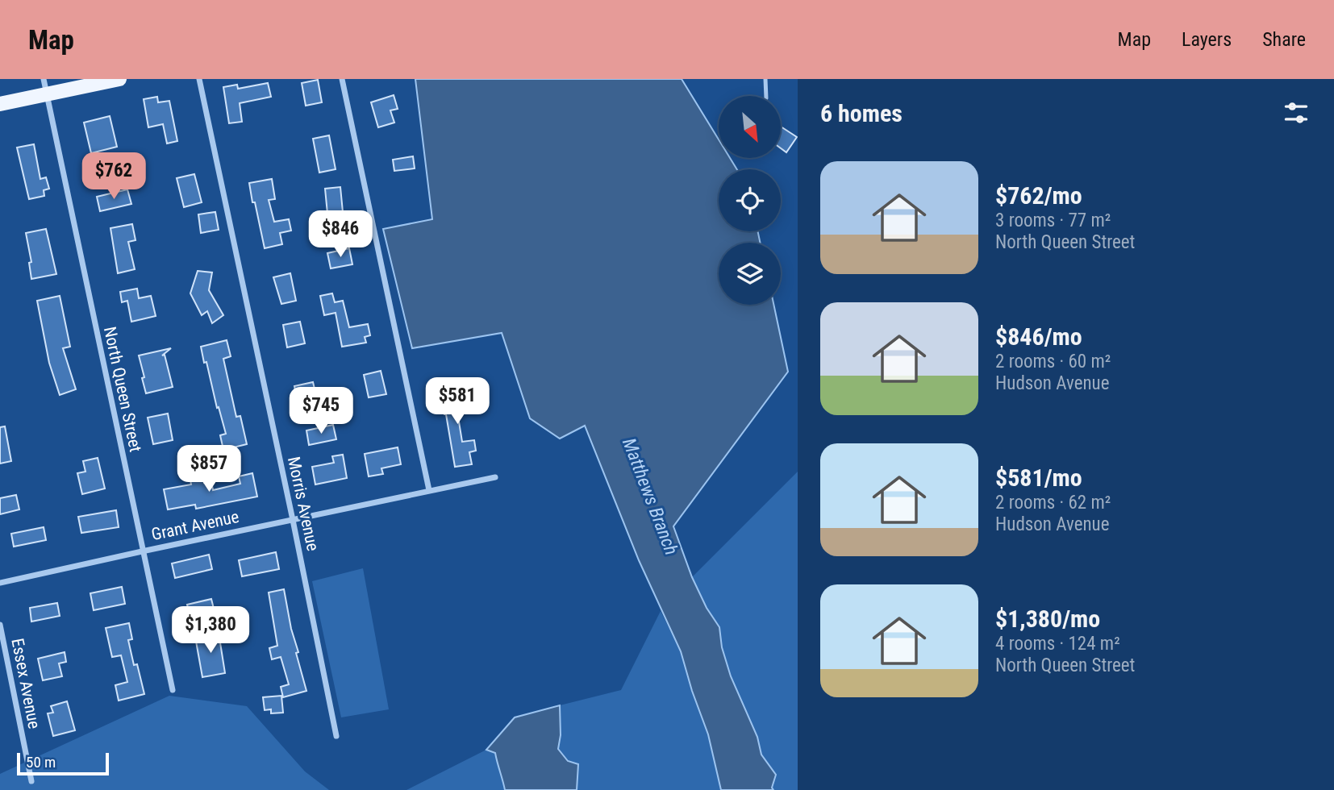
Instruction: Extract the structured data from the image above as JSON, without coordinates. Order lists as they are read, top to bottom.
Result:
{
  "streets": {
    "street": [
      "North Queen Street",
      "Morris Avenue",
      "Grant Avenue",
      "Essex Avenue"
    ]
  },
  "crossings": [
    ["North Queen Street", "Grant Avenue"],
    ["Morris Avenue", "Grant Avenue"]
  ],
  "water": ["Matthews Branch"],
  "scale_bar": "50 m",
  "north": "bottom right",
  "page": {
    "header": "Map",
    "nav": ["Map", "Layers", "Share"],
    "heading": "6 homes",
    "list": [
      {
        "name": "$762/mo",
        "note": "3 rooms · 77 m² · North Queen Street"
      },
      {
        "name": "$846/mo",
        "note": "2 rooms · 60 m² · Hudson Avenue"
      },
      {
        "name": "$581/mo",
        "note": "2 rooms · 62 m² · Hudson Avenue"
      },
      {
        "name": "$1,380/mo",
        "note": "4 rooms · 124 m² · North Queen Street"
      }
    ],
    "price": [
      "$762",
      "$846",
      "$581",
      "$745",
      "$857",
      "$1,380"
    ],
    "scale": "50 m"
  }
}
